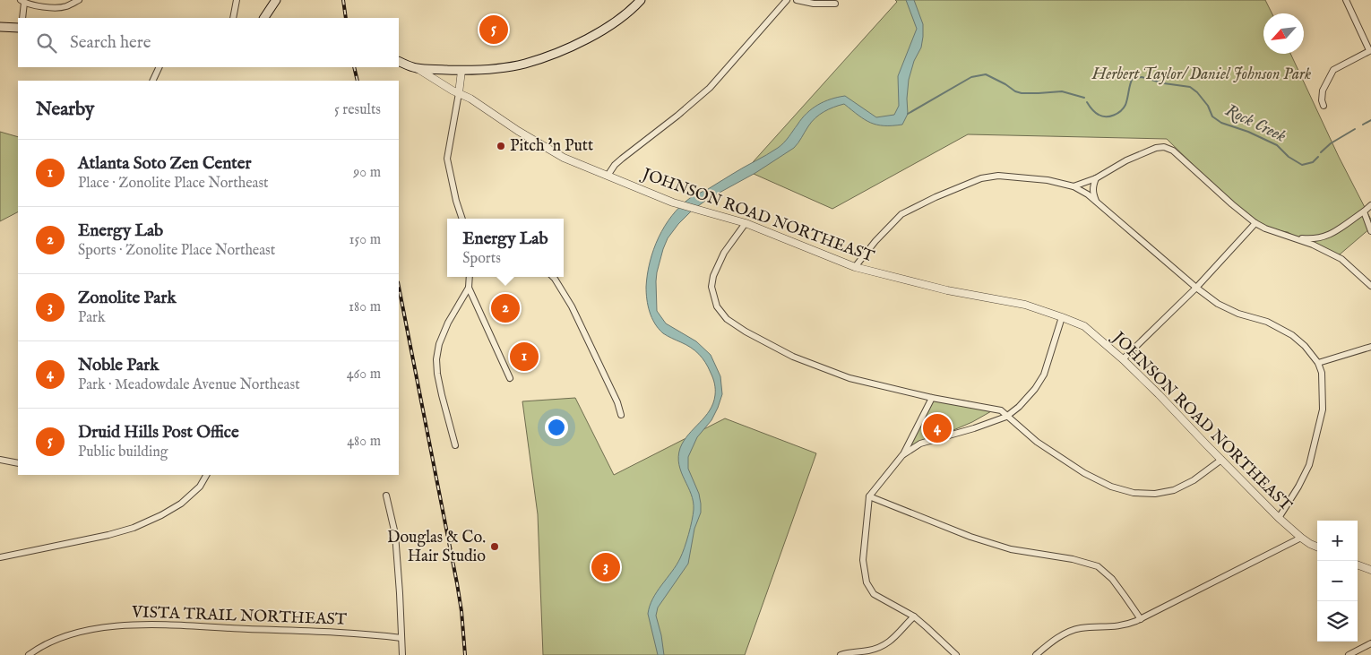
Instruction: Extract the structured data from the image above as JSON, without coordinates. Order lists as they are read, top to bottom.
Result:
{
  "streets": {
    "street": ["JOHNSON ROAD NORTHEAST", "VISTA TRAIL NORTHEAST"]
  },
  "water": ["Rock Creek"],
  "parks": ["Herbert Taylor/ Daniel Johnson Park"],
  "places": ["Pitch 'n Putt", "Douglas & Co. Hair Studio"],
  "north": "bottom left",
  "page": {
    "pins": [
      "5",
      "2",
      "1",
      "4",
      "3"
    ],
    "search": "Search here",
    "heading": ["Nearby", "5 results"],
    "list": [
      {
        "mark": "1",
        "name": "Atlanta Soto Zen Center",
        "note": "Place · Zonolite Place Northeast",
        "value": "90 m"
      },
      {
        "mark": "2",
        "name": "Energy Lab",
        "note": "Sports · Zonolite Place Northeast",
        "value": "150 m"
      },
      {
        "mark": "3",
        "name": "Zonolite Park",
        "note": "Park",
        "value": "180 m"
      },
      {
        "mark": "4",
        "name": "Noble Park",
        "note": "Park · Meadowdale Avenue Northeast",
        "value": "460 m"
      },
      {
        "mark": "5",
        "name": "Druid Hills Post Office",
        "note": "Public building",
        "value": "480 m"
      }
    ],
    "popup": ["Energy Lab", "Sports"],
    "map_buttons": ["+", "−"]
  }
}
